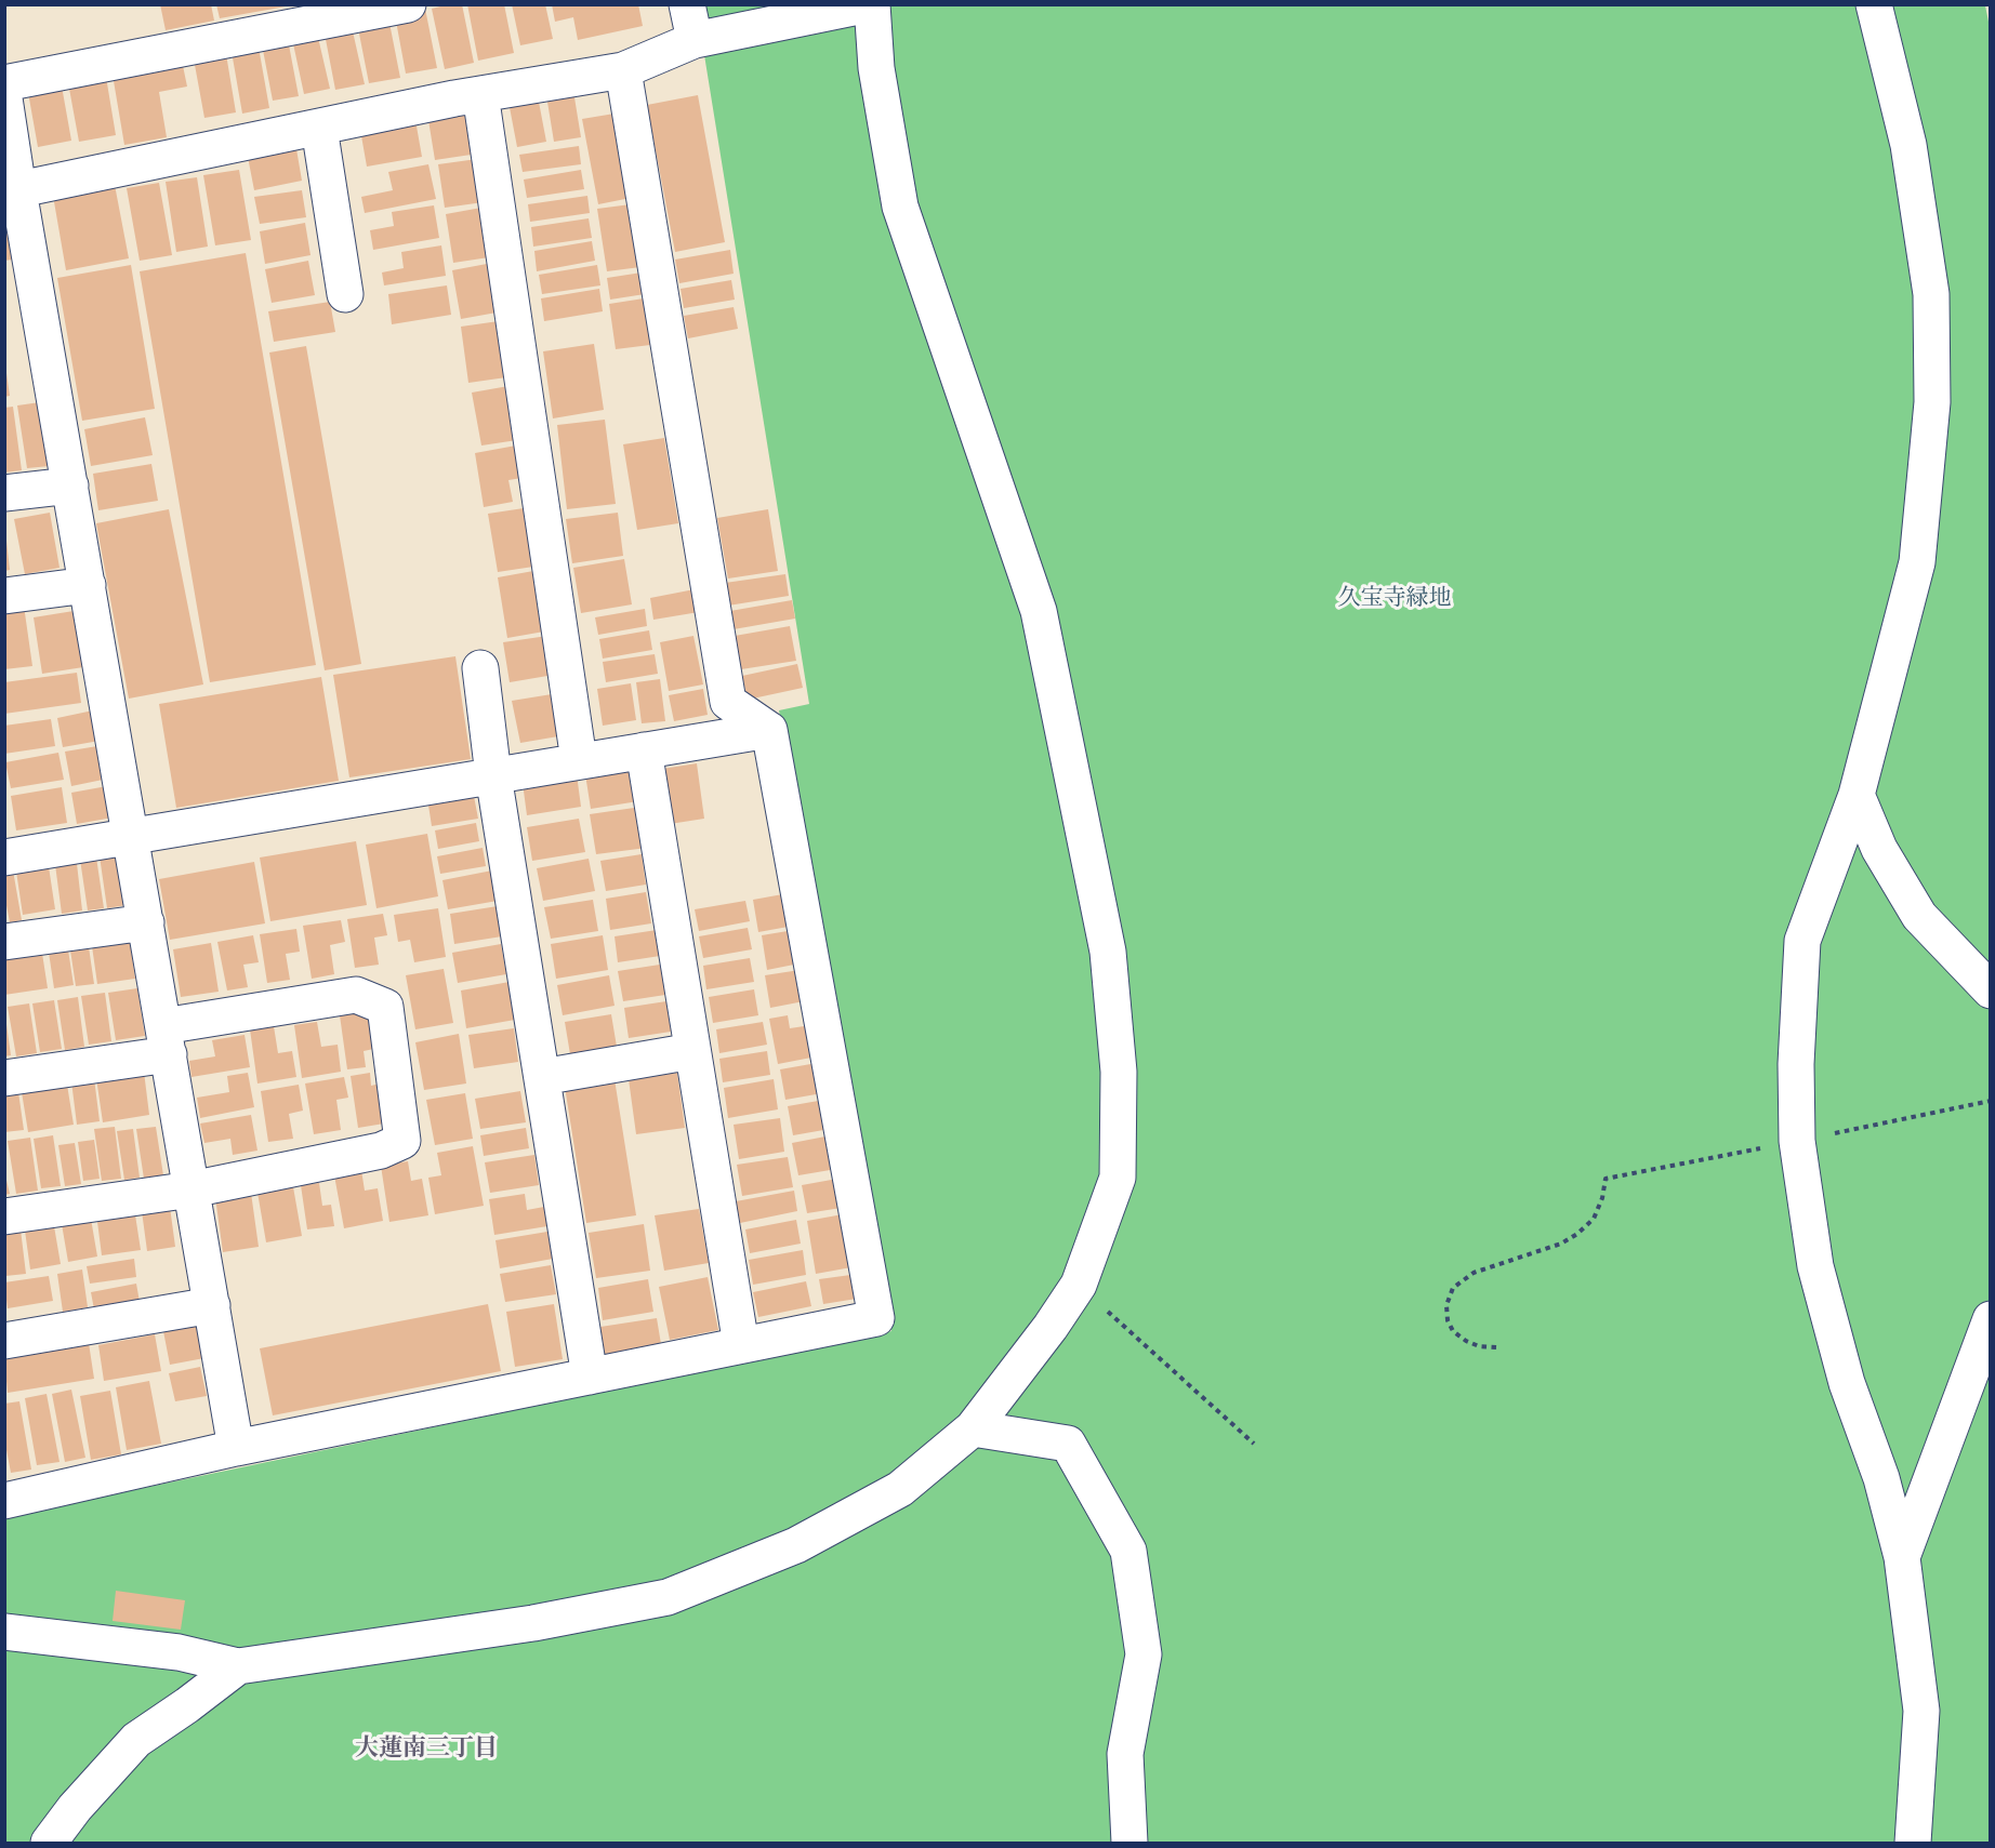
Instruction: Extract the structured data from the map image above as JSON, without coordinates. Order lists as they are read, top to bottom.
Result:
{
  "districts": ["大蓮南三丁目"],
  "parks": ["久宝寺緑地"]
}
